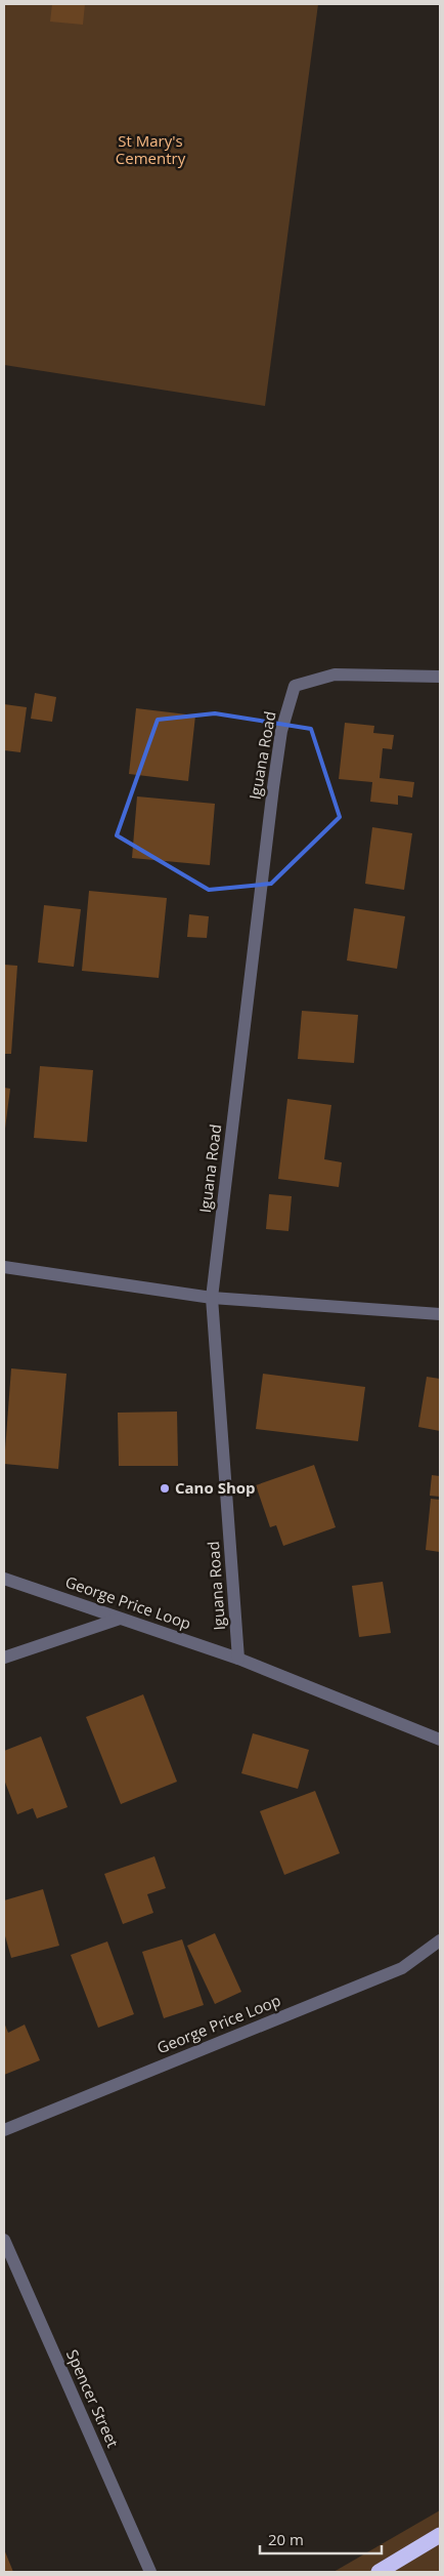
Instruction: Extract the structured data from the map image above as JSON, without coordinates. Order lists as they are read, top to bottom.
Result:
{
  "streets": {
    "street": ["Iguana Road", "George Price Loop", "Spencer Street"]
  },
  "crossings": [
    ["Iguana Road", "George Price Loop"]
  ],
  "parks": ["St Mary's Cementry"],
  "places": ["Cano Shop"],
  "scale_bar": "20 m"
}
